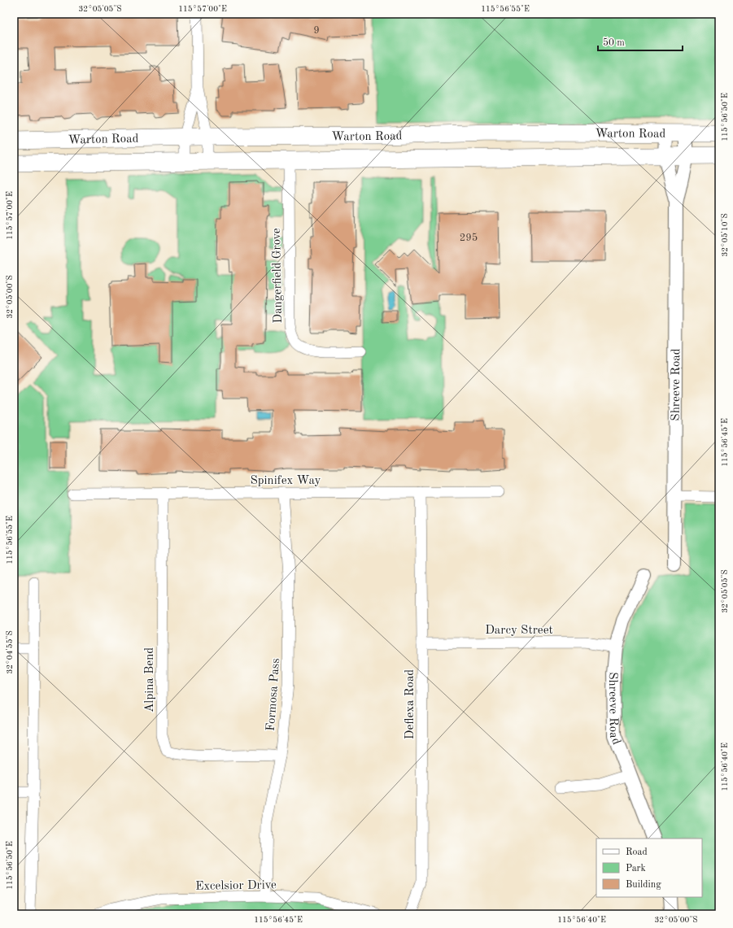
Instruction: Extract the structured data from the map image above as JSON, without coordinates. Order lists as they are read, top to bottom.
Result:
{
  "streets": {
    "main road": ["Warton Road"],
    "street": [
      "Dangerfield Grove",
      "Shreeve Road",
      "Spinifex Way",
      "Darcy Street",
      "Alpina Bend",
      "Formosa Pass",
      "Deflexa Road",
      "Excelsior Drive"
    ]
  },
  "crossings": [
    ["Warton Road", "Dangerfield Grove"],
    ["Warton Road", "Shreeve Road"],
    ["Shreeve Road", "Darcy Street"],
    ["Spinifex Way", "Alpina Bend"],
    ["Spinifex Way", "Formosa Pass"],
    ["Spinifex Way", "Deflexa Road"],
    ["Darcy Street", "Deflexa Road"],
    ["Alpina Bend", "Formosa Pass"],
    ["Formosa Pass", "Excelsior Drive"]
  ],
  "house_numbers": ["9", "295"],
  "legend": ["Road", "Park", "Building"],
  "scale_bar": "50 m",
  "coordinates": [
    "32°05'05\"S",
    "115°57'00\"E",
    "115°56'55\"E",
    "115°56'50\"E",
    "32°05'10\"S",
    "32°05'00\"S",
    "115°56'45\"E",
    "32°04'55\"S",
    "115°56'40\"E"
  ]
}
